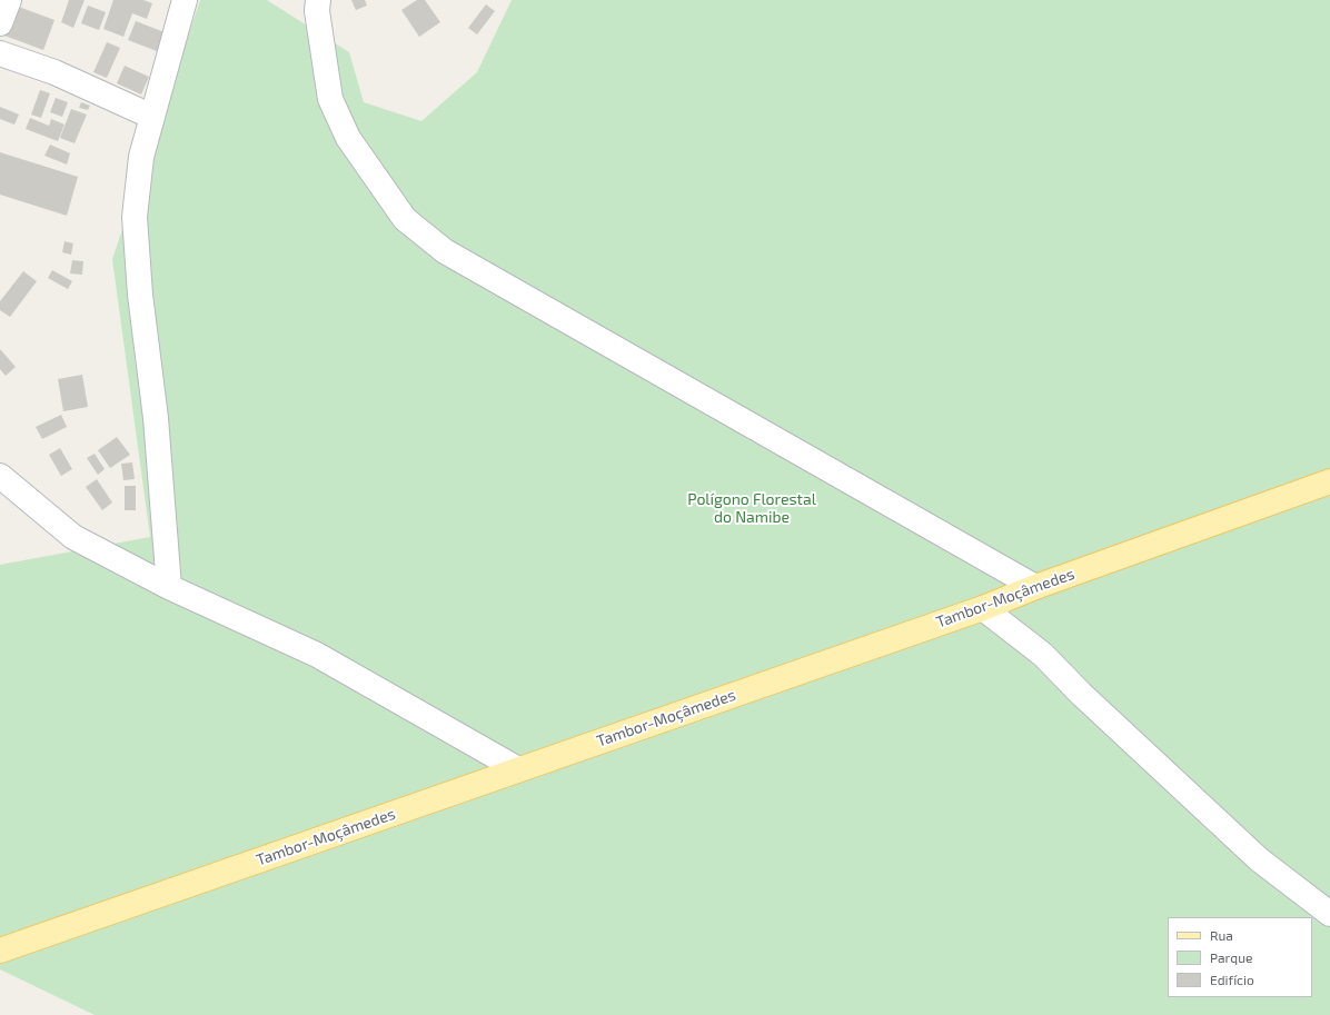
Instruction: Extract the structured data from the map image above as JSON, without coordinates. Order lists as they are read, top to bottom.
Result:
{
  "streets": {
    "main road": ["Tambor-Moçâmedes"]
  },
  "parks": ["Polígono Florestal do Namibe"],
  "legend": ["Rua", "Parque", "Edifício"]
}
